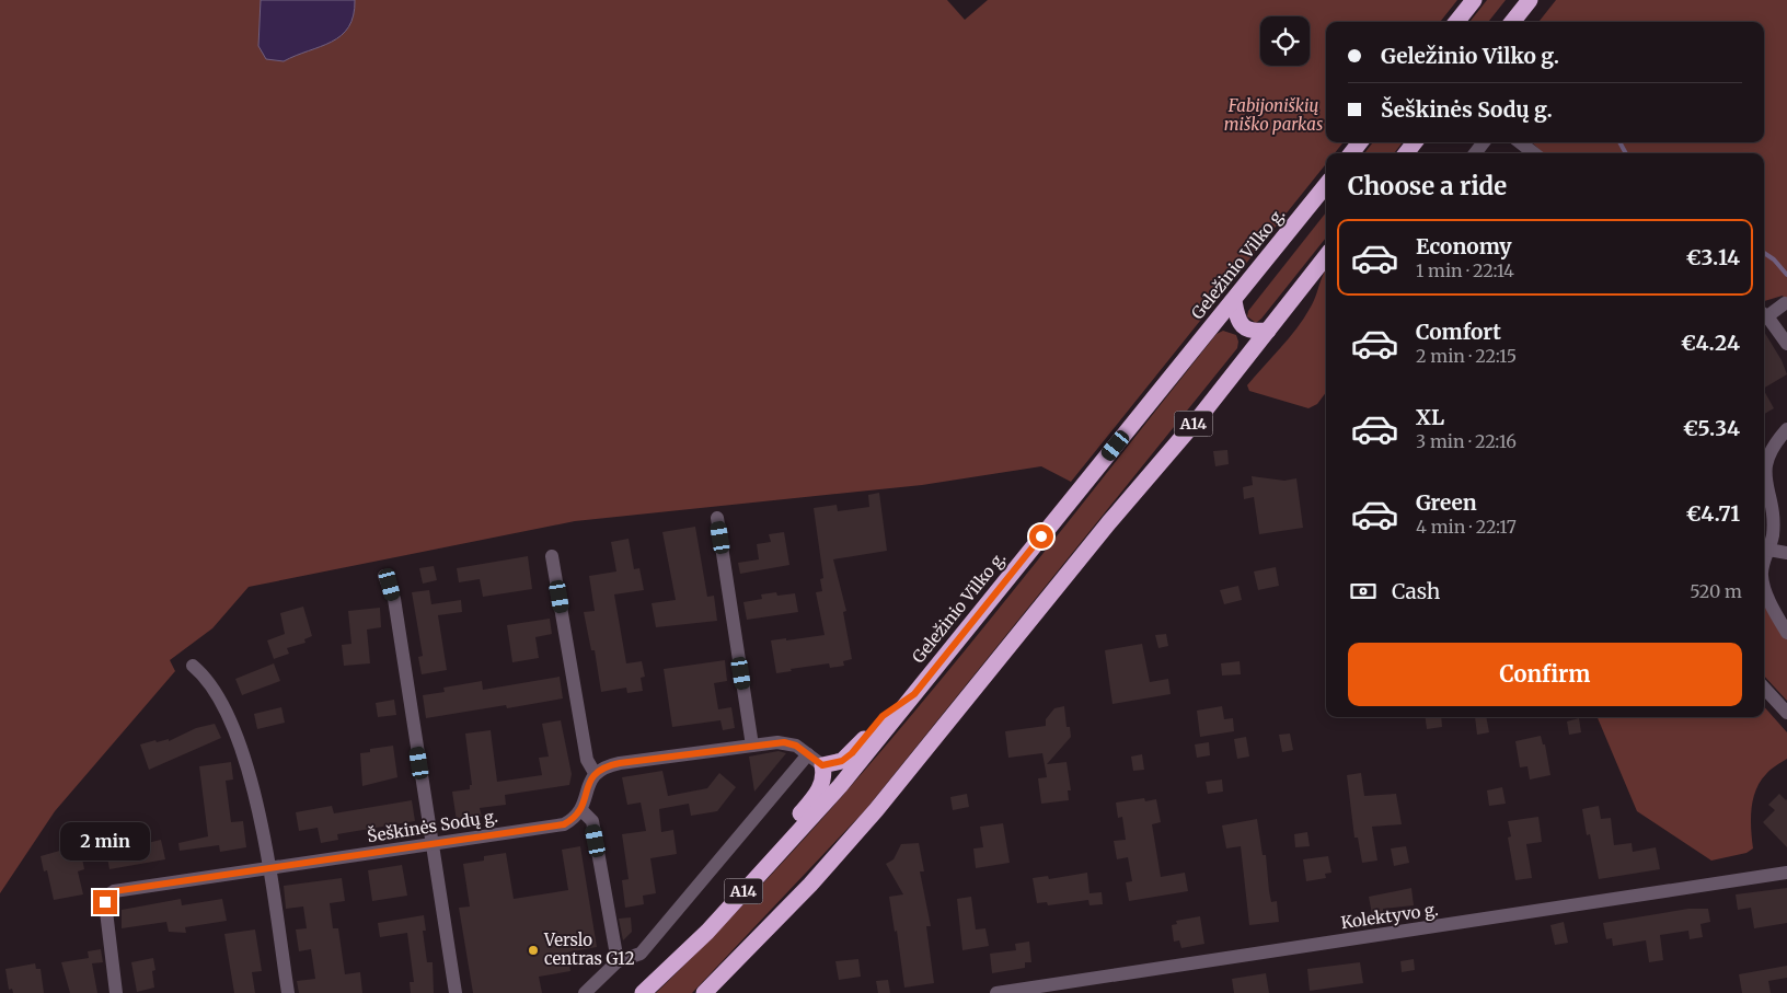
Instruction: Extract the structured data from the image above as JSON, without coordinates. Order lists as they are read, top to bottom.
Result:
{
  "streets": {
    "highway": ["Geležinio Vilko g.", "A14"],
    "street": ["Šeškinės Sodų g.", "Kolektyvo g."]
  },
  "parks": ["Fabijoniškių miško parkas"],
  "places": ["Verslo centras G12"],
  "page": {
    "banner": ["Geležinio Vilko g.", "Šeškinės Sodų g."],
    "heading": "Choose a ride",
    "list": [
      {
        "name": "Economy",
        "note": "1 min · 22:14",
        "value": "€3.14"
      },
      {
        "name": "Comfort",
        "note": "2 min · 22:15",
        "value": "€4.24"
      },
      {
        "name": "XL",
        "note": "3 min · 22:16",
        "value": "€5.34"
      },
      {
        "name": "Green",
        "note": "4 min · 22:17",
        "value": "€4.71"
      }
    ],
    "pay": ["Cash", "520 m"],
    "buttons": "Confirm",
    "bubble": "2 min"
  }
}
